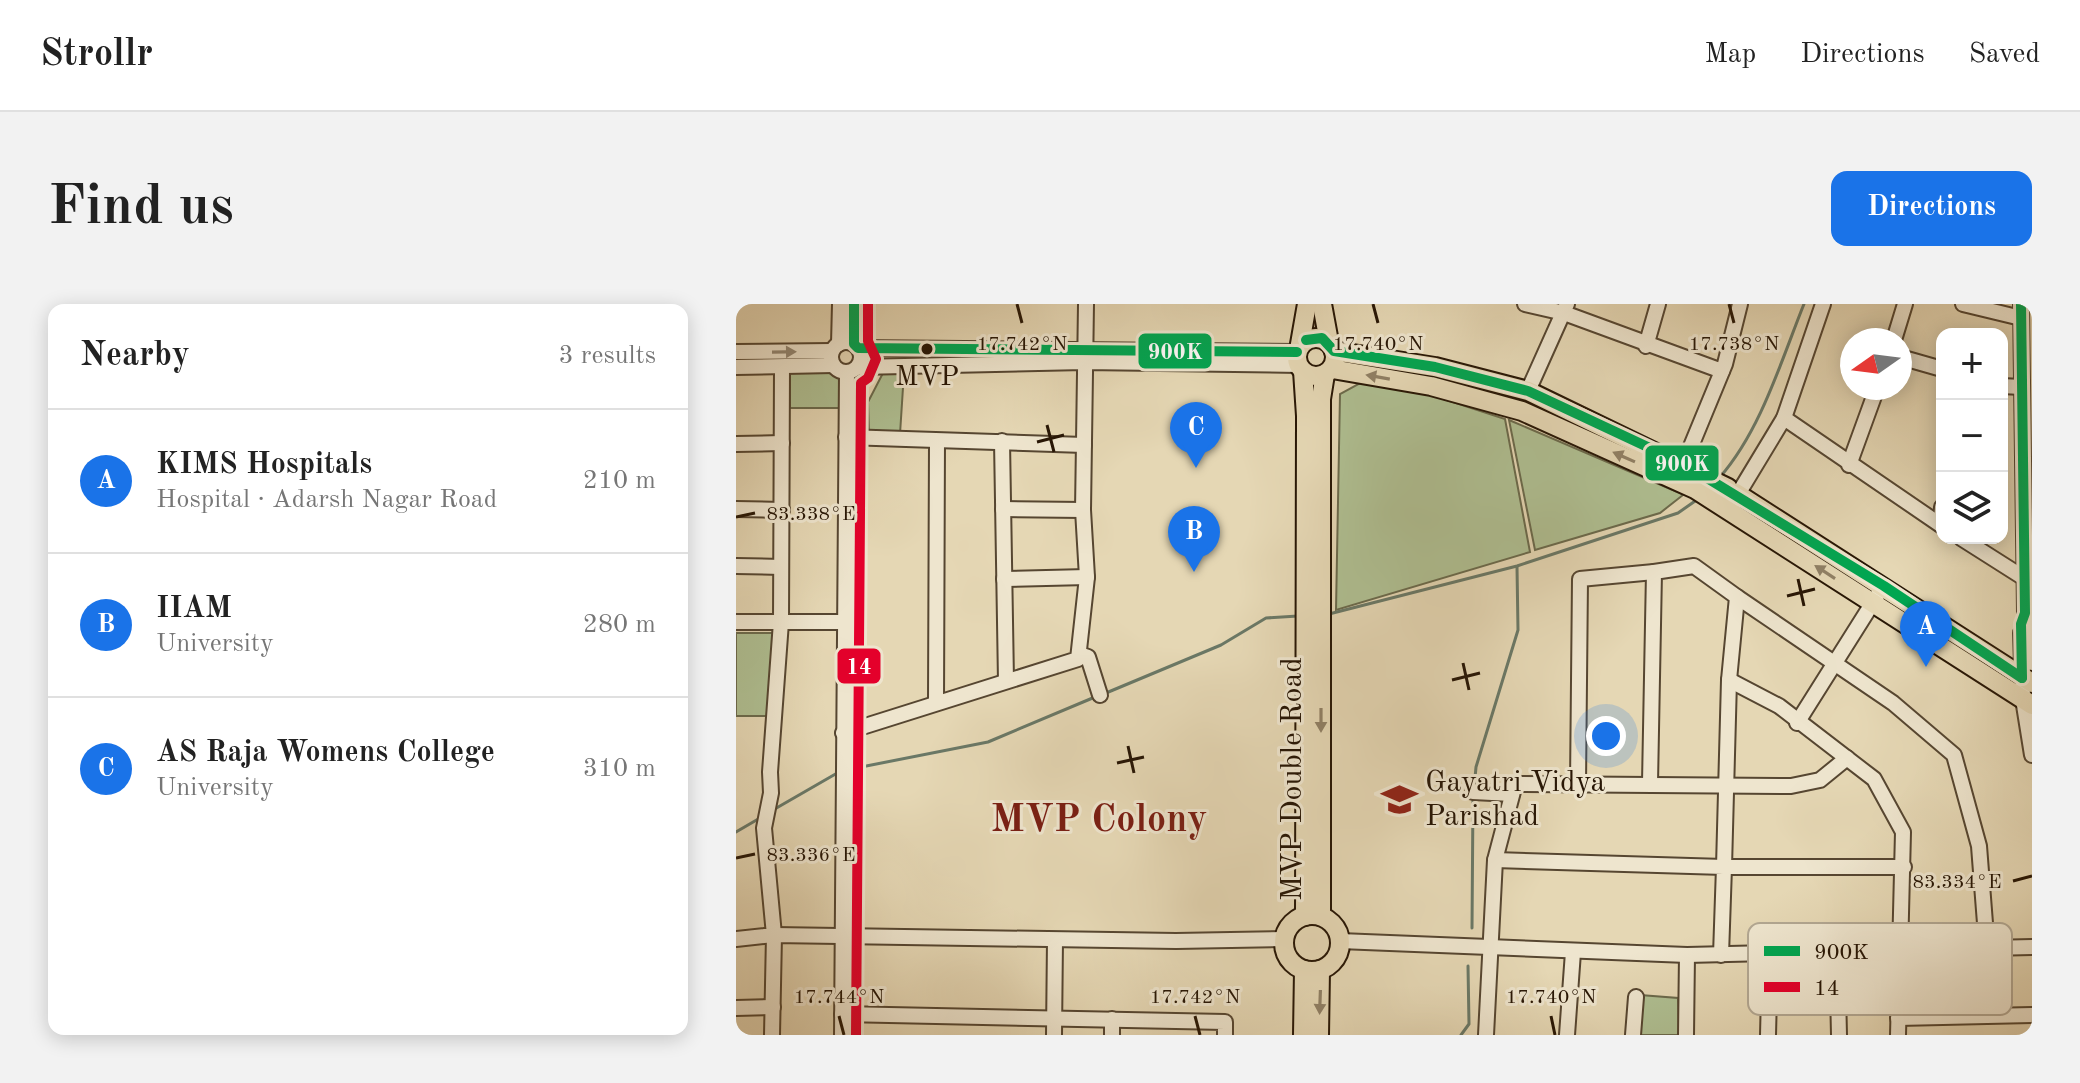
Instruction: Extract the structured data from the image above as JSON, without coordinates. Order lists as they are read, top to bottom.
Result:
{
  "streets": {
    "main road": ["MVP Double Road"]
  },
  "districts": ["MVP Colony"],
  "places": {
    "other": ["MVP"],
    "school or university": ["Gayatri Vidya Parishad"]
  },
  "lines": ["transit line 900K", "transit line 14"],
  "legend": ["900K", "14"],
  "north": "left",
  "page": {
    "header": "Strollr",
    "nav": ["Map", "Directions", "Saved"],
    "buttons": "Directions",
    "title": "Find us",
    "heading": ["Nearby", "3 results"],
    "map_buttons": ["+", "−"],
    "pins": ["C", "B", "A"],
    "list": [
      {
        "mark": "A",
        "name": "KIMS Hospitals",
        "note": "Hospital · Adarsh Nagar Road",
        "value": "210 m"
      },
      {
        "mark": "B",
        "name": "IIAM",
        "note": "University",
        "value": "280 m"
      },
      {
        "mark": "C",
        "name": "AS Raja Womens College",
        "note": "University",
        "value": "310 m"
      }
    ]
  },
  "coordinates": [
    "17.742°N",
    "17.740°N",
    "17.738°N",
    "83.338°E",
    "83.336°E",
    "83.334°E",
    "17.744°N"
  ]
}
